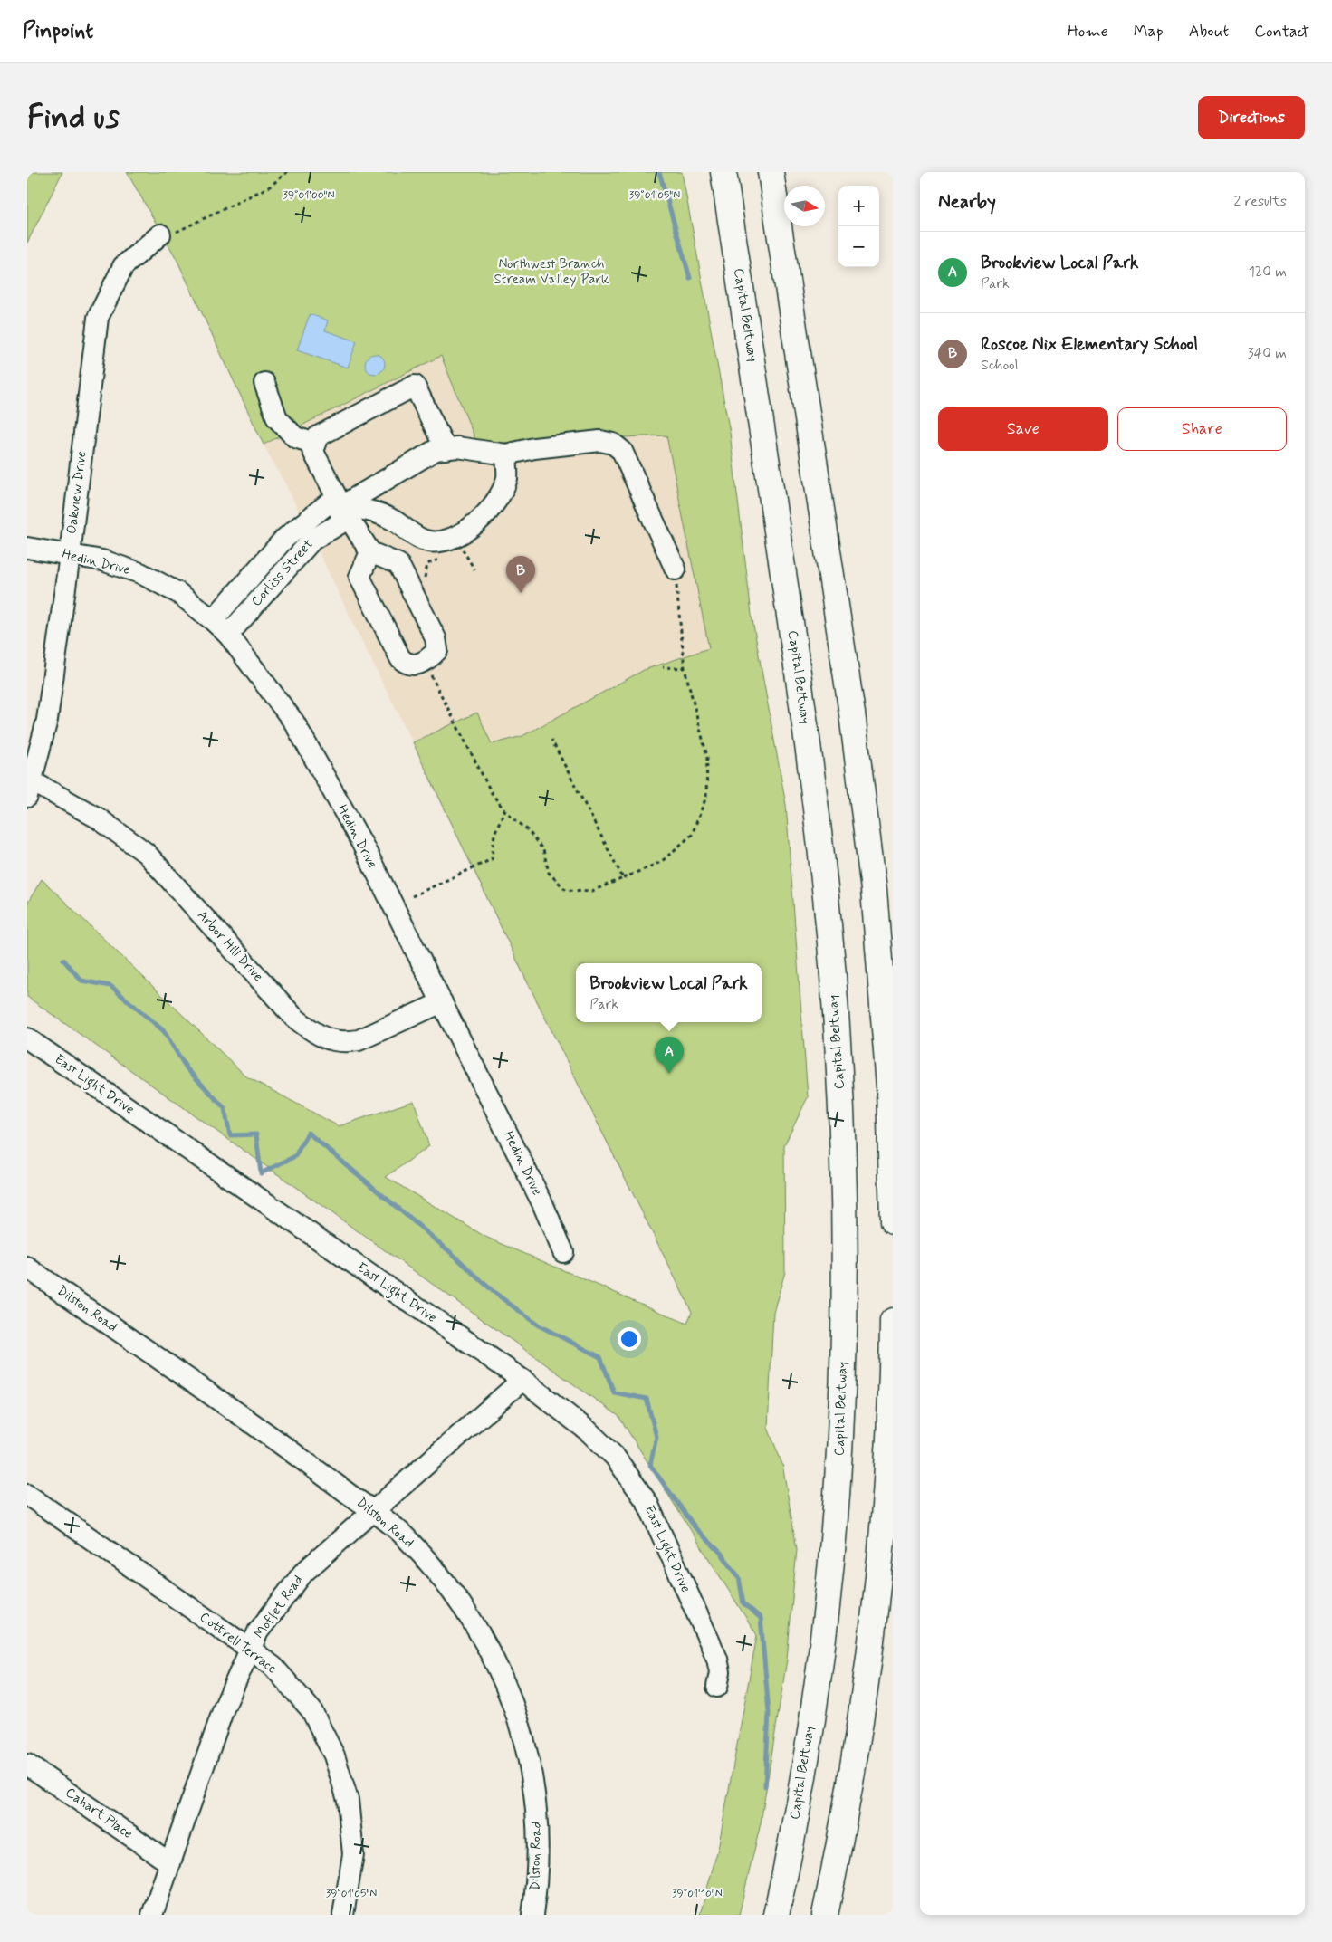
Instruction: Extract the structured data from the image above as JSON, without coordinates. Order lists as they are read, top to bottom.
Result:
{
  "streets": {
    "highway": ["Capital Beltway"],
    "street": [
      "Oakview Drive",
      "Hedin Drive",
      "Corliss Street",
      "Arbor Hill Drive",
      "East Light Drive",
      "Dilston Road",
      "Moffet Road",
      "Cottrell Terrace",
      "Cahart Place"
    ]
  },
  "crossings": [
    ["Oakview Drive", "Hedin Drive"],
    ["Oakview Drive", "Arbor Hill Drive"],
    ["Hedin Drive", "Corliss Street"],
    ["Hedin Drive", "Arbor Hill Drive"],
    ["East Light Drive", "Moffet Road"],
    ["Dilston Road", "Moffet Road"],
    ["Moffet Road", "Cottrell Terrace"],
    ["Moffet Road", "Cahart Place"]
  ],
  "parks": ["Northwest Branch Stream Valley Park"],
  "north": "right",
  "page": {
    "header": "Pinpoint",
    "nav": [
      "Home",
      "Map",
      "About",
      "Contact"
    ],
    "buttons": [
      "Directions",
      ["Save", "Share"]
    ],
    "title": "Find us",
    "heading": ["Nearby", "2 results"],
    "map_buttons": ["+", "−"],
    "list": [
      {
        "mark": "A",
        "name": "Brookview Local Park",
        "note": "Park",
        "value": "120 m"
      },
      {
        "mark": "B",
        "name": "Roscoe Nix Elementary School",
        "note": "School",
        "value": "340 m"
      }
    ],
    "pins": ["B", "A"],
    "popup": ["Brookview Local Park", "Park"]
  },
  "coordinates": ["39°01'00\"N", "39°01'05\"N", "39°01'10\"N"]
}
